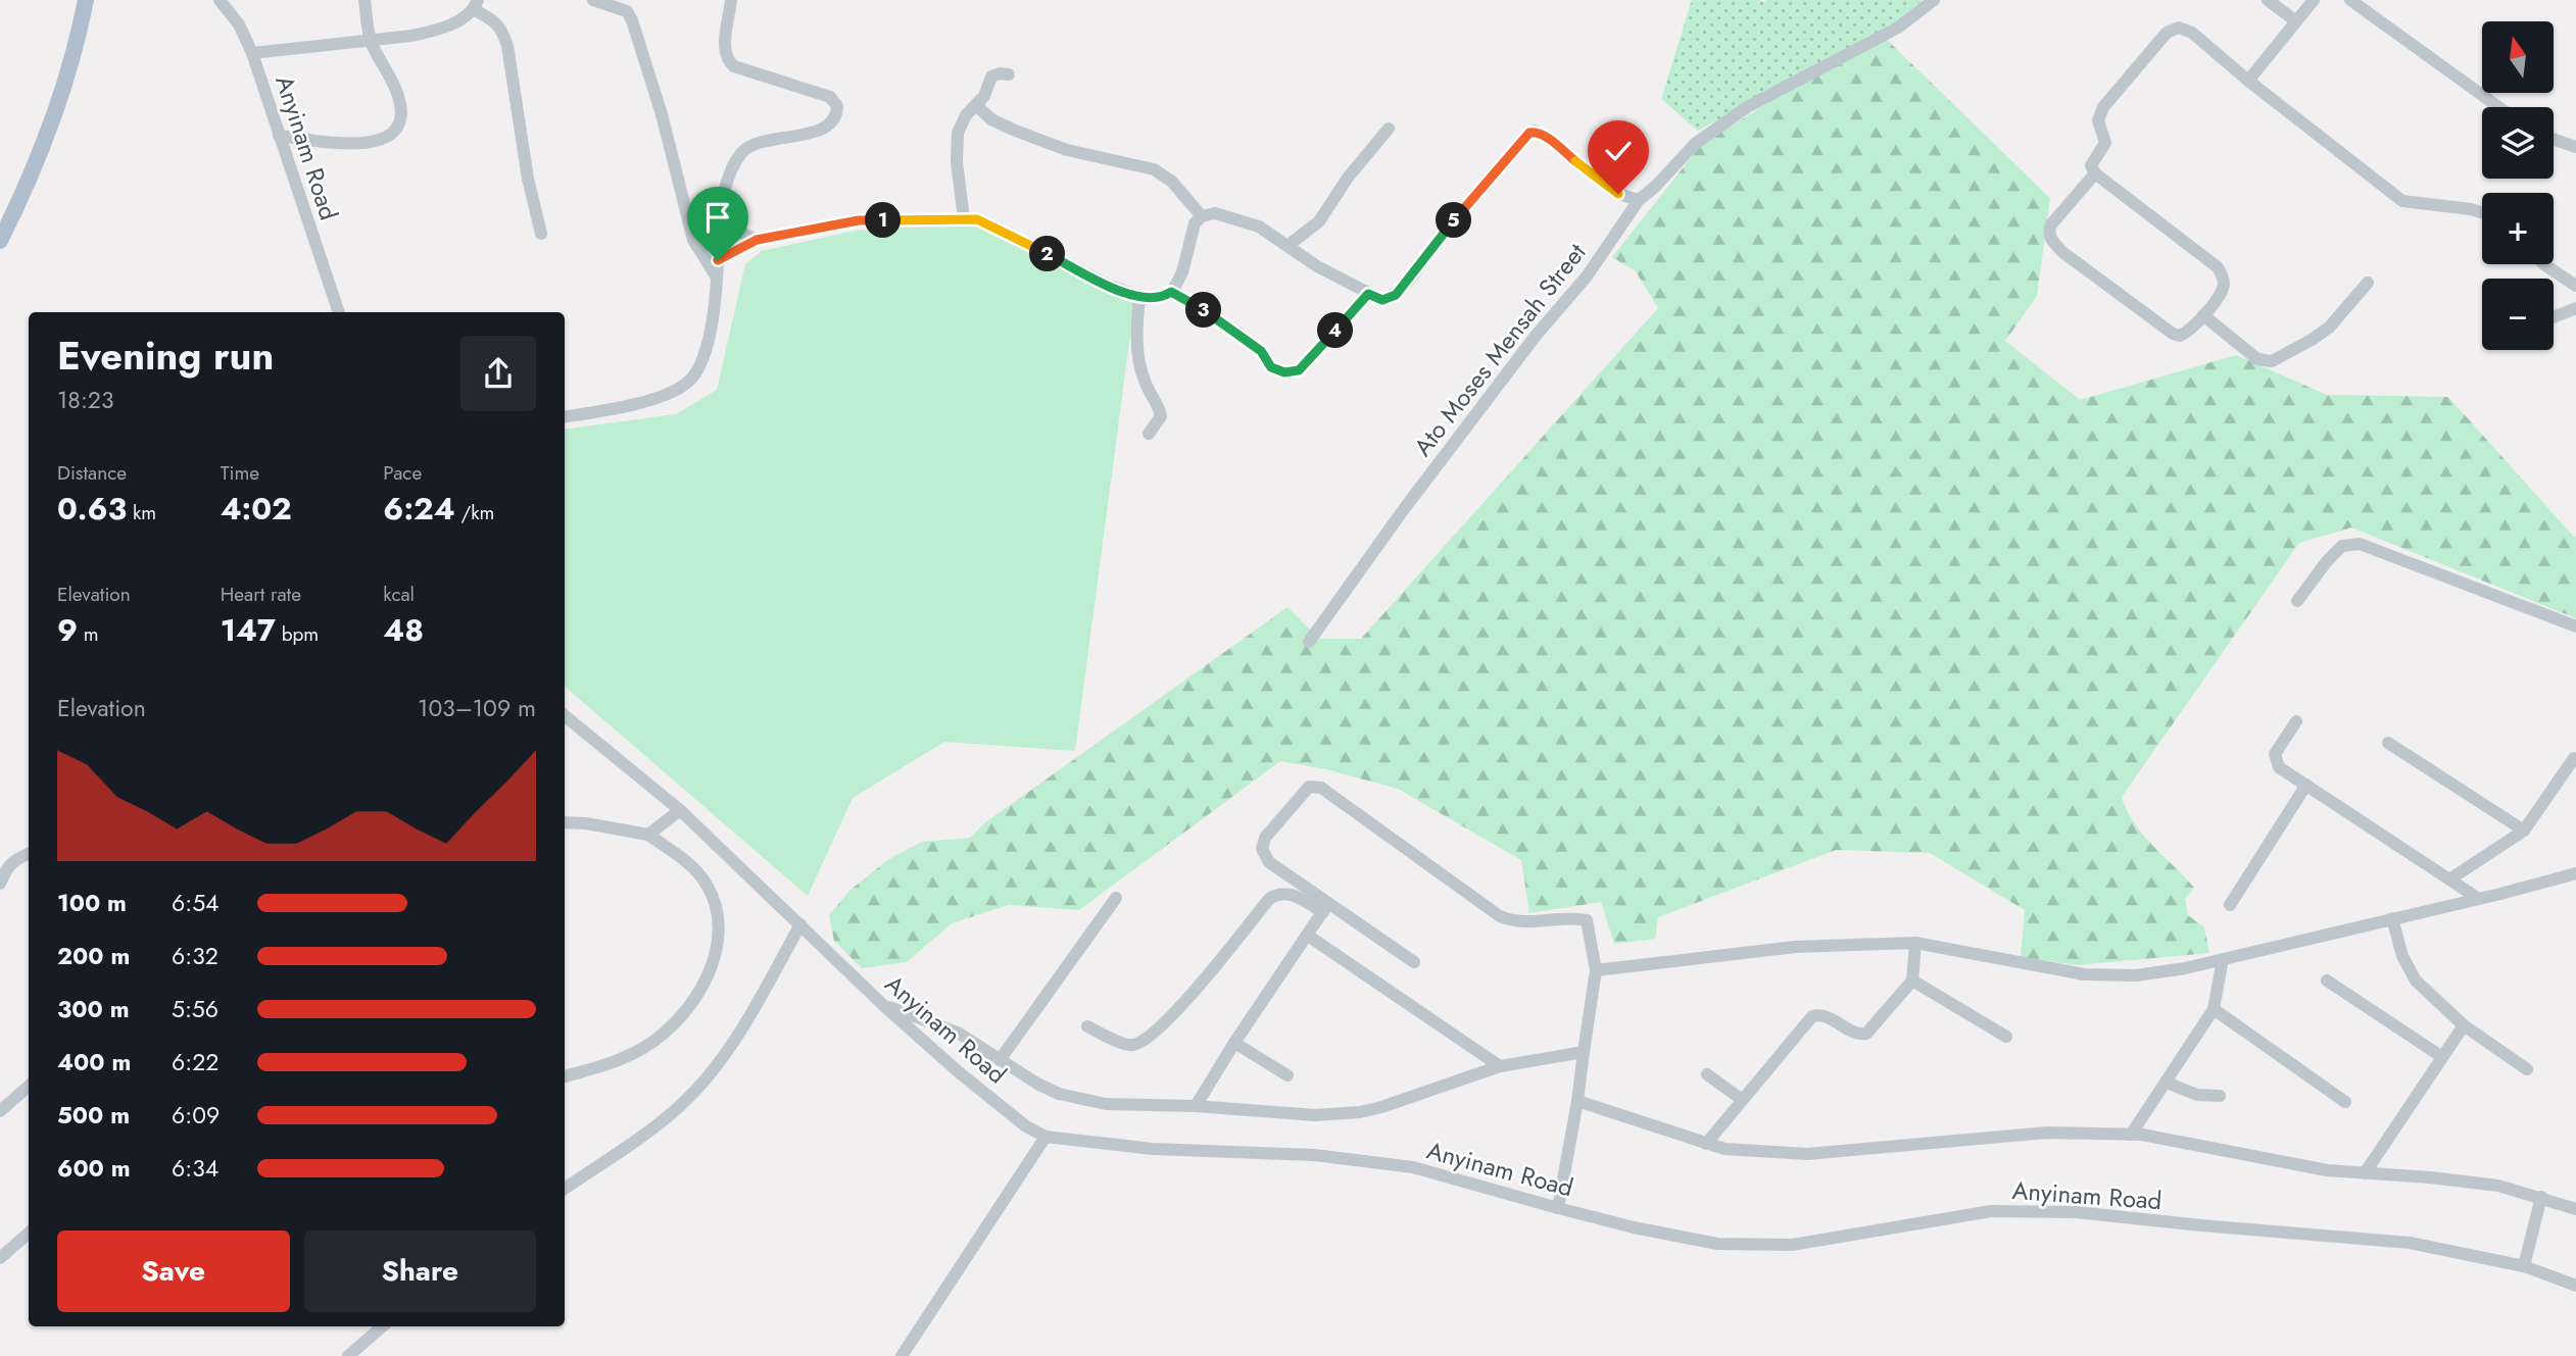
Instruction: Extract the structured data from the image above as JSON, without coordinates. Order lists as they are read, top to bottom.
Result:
{
  "streets": {
    "street": ["Anyinam Road", "Ato Moses Mensah Street"]
  },
  "north": "top",
  "page": {
    "map_buttons": ["+", "−"],
    "pins": [
      "1",
      "5",
      "2",
      "3",
      "4"
    ],
    "heading": ["Evening run", "18:23"],
    "stats": [
      ["Distance", "0.63 km"],
      ["Time", "4:02"],
      ["Pace", "6:24 /km"],
      ["Elevation", "9 m"],
      ["Heart rate", "147 bpm"],
      ["kcal", "48"]
    ],
    "chart": ["Elevation", "103–109 m"],
    "list": [
      {
        "name": "100 m",
        "note": "6:54"
      },
      {
        "name": "200 m",
        "note": "6:32"
      },
      {
        "name": "300 m",
        "note": "5:56"
      },
      {
        "name": "400 m",
        "note": "6:22"
      },
      {
        "name": "500 m",
        "note": "6:09"
      },
      {
        "name": "600 m",
        "note": "6:34"
      }
    ],
    "buttons": ["Save", "Share"]
  }
}
